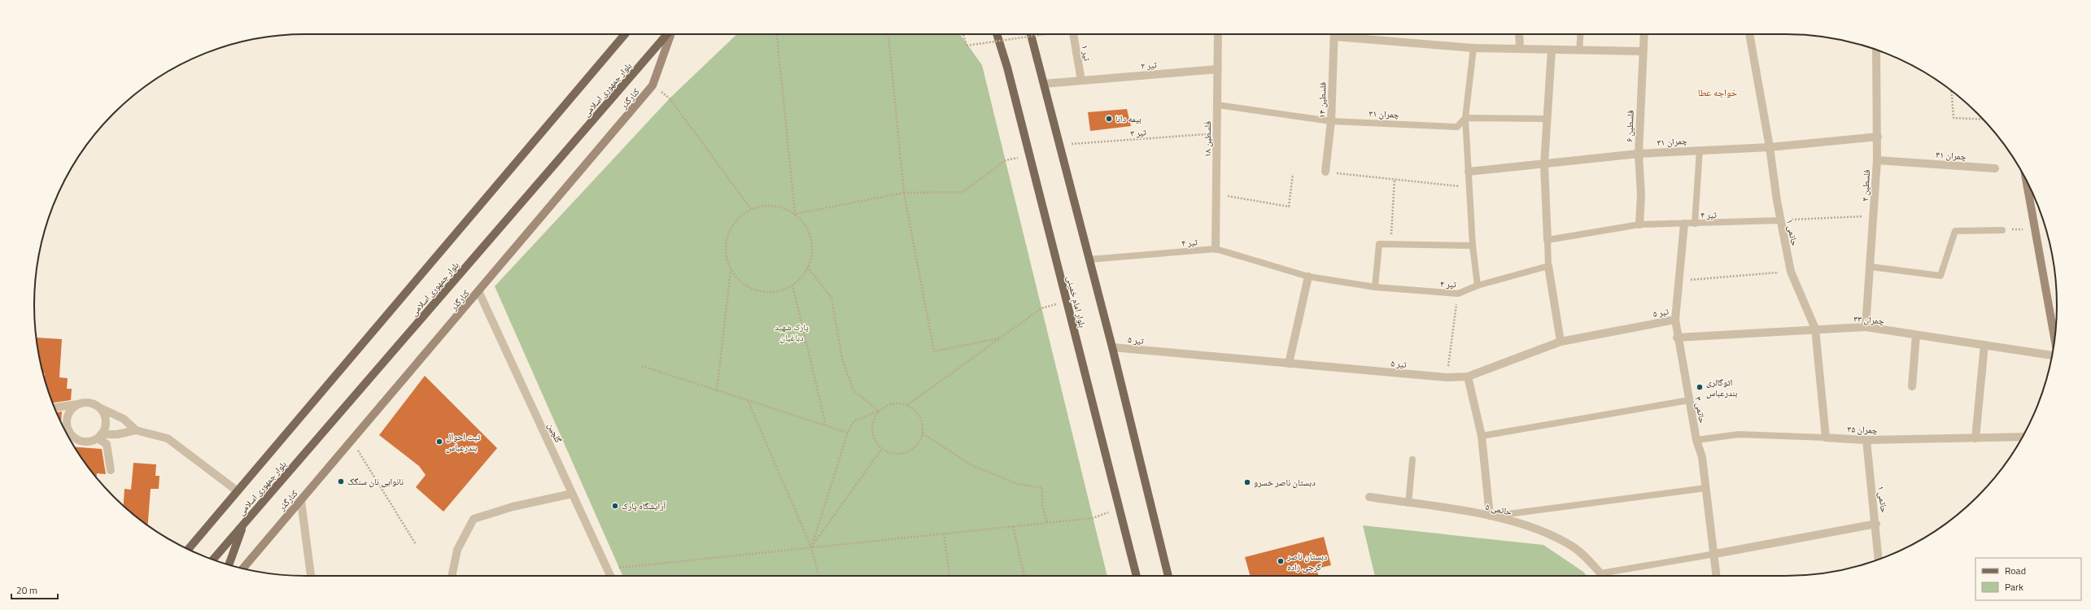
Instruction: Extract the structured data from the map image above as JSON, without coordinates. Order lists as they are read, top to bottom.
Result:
{
  "streets": {
    "main road": ["بلوار جمهوری اسلامی", "کنارگذر", "بلوار امام خمینی"],
    "street": [
      "تیر ۱",
      "تیر ۲",
      "فلسطین ۱۴",
      "چمران ۳۱",
      "فلسطین ۶",
      "فلسطین ۱۸",
      "فلسطین ۴",
      "حاتمی ۱",
      "تیر ۵",
      "چمران ۳۳",
      "حاتمی ۳",
      "چمران ۳۵",
      "گلچین",
      "حاتمی ۵"
    ],
    "lane": ["تیر ۴"],
    "path": ["تیر ۳"]
  },
  "crossings": [
    ["تیر ۱", "تیر ۲"],
    ["تیر ۲", "فلسطین ۱۸"],
    ["کنارگذر", "گلچین"],
    ["فلسطین ۱۴", "چمران ۳۱"],
    ["چمران ۳۱", "فلسطین ۶"],
    ["چمران ۳۱", "فلسطین ۱۸"],
    ["چمران ۳۱", "فلسطین ۴"],
    ["چمران ۳۱", "حاتمی ۱"],
    ["فلسطین ۶", "تیر ۴"],
    ["تیر ۳", "فلسطین ۱۸"],
    ["فلسطین ۱۸", "تیر ۴"],
    ["فلسطین ۴", "چمران ۳۳"],
    ["تیر ۴", "حاتمی ۱"],
    ["تیر ۴", "حاتمی ۳"],
    ["حاتمی ۱", "چمران ۳۳"],
    ["حاتمی ۱", "چمران ۳۵"],
    ["تیر ۵", "حاتمی ۳"],
    ["چمران ۳۳", "حاتمی ۳"],
    ["حاتمی ۳", "چمران ۳۵"]
  ],
  "districts": ["خواجه عطا"],
  "parks": ["پارک شهید دباغیان"],
  "places": [
    "بیمه دانا",
    "اتوگالری بندرعباس",
    "ثبت احوال بندرعباس",
    "نانوایی نان سنگک",
    "دبستان ناصر خسرو",
    "آرایشگاه پارک",
    "دبستان ناصر گرجی زاده"
  ],
  "legend": ["Road", "Park"],
  "scale_bar": "20 m"
}
